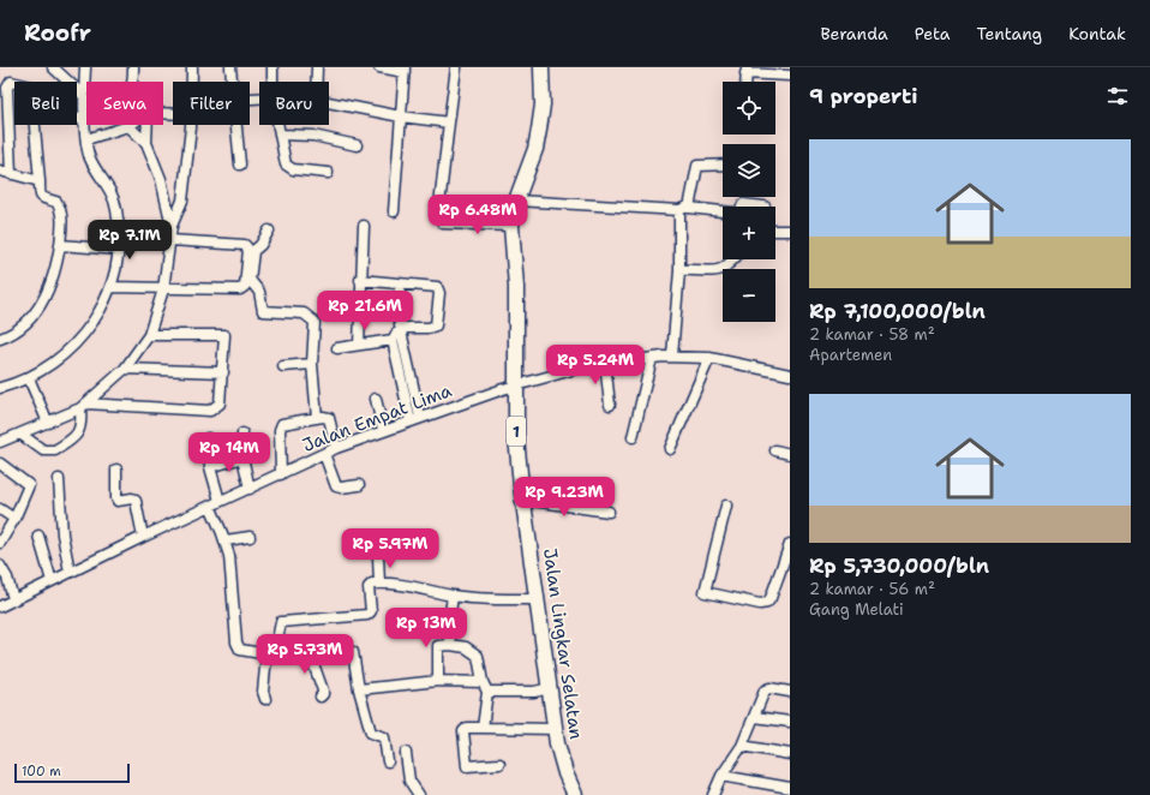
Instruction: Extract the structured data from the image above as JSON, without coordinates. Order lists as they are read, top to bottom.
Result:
{
  "streets": {
    "highway": ["1", "Jalan Lingkar Selatan"],
    "street": ["Jalan Empat Lima"]
  },
  "crossings": [
    ["Jalan Empat Lima", "Jalan Lingkar Selatan"]
  ],
  "scale_bar": "100 m",
  "page": {
    "header": "Roofr",
    "nav": [
      "Beranda",
      "Peta",
      "Tentang",
      "Kontak"
    ],
    "heading": "9 properti",
    "map_buttons": ["+", "−"],
    "chip": [
      "Beli",
      "Sewa",
      "Filter",
      "Baru"
    ],
    "list": [
      {
        "name": "Rp 7,100,000/bln",
        "note": "2 kamar · 58 m² · Apartemen"
      },
      {
        "name": "Rp 5,730,000/bln",
        "note": "2 kamar · 56 m² · Gang Melati"
      }
    ],
    "price": [
      "Rp 6.48M",
      "Rp 7.1M",
      "Rp 21.6M",
      "Rp 5.24M",
      "Rp 14M",
      "Rp 9.23M",
      "Rp 5.97M",
      "Rp 13M",
      "Rp 5.73M"
    ],
    "scale": "100 m"
  }
}
